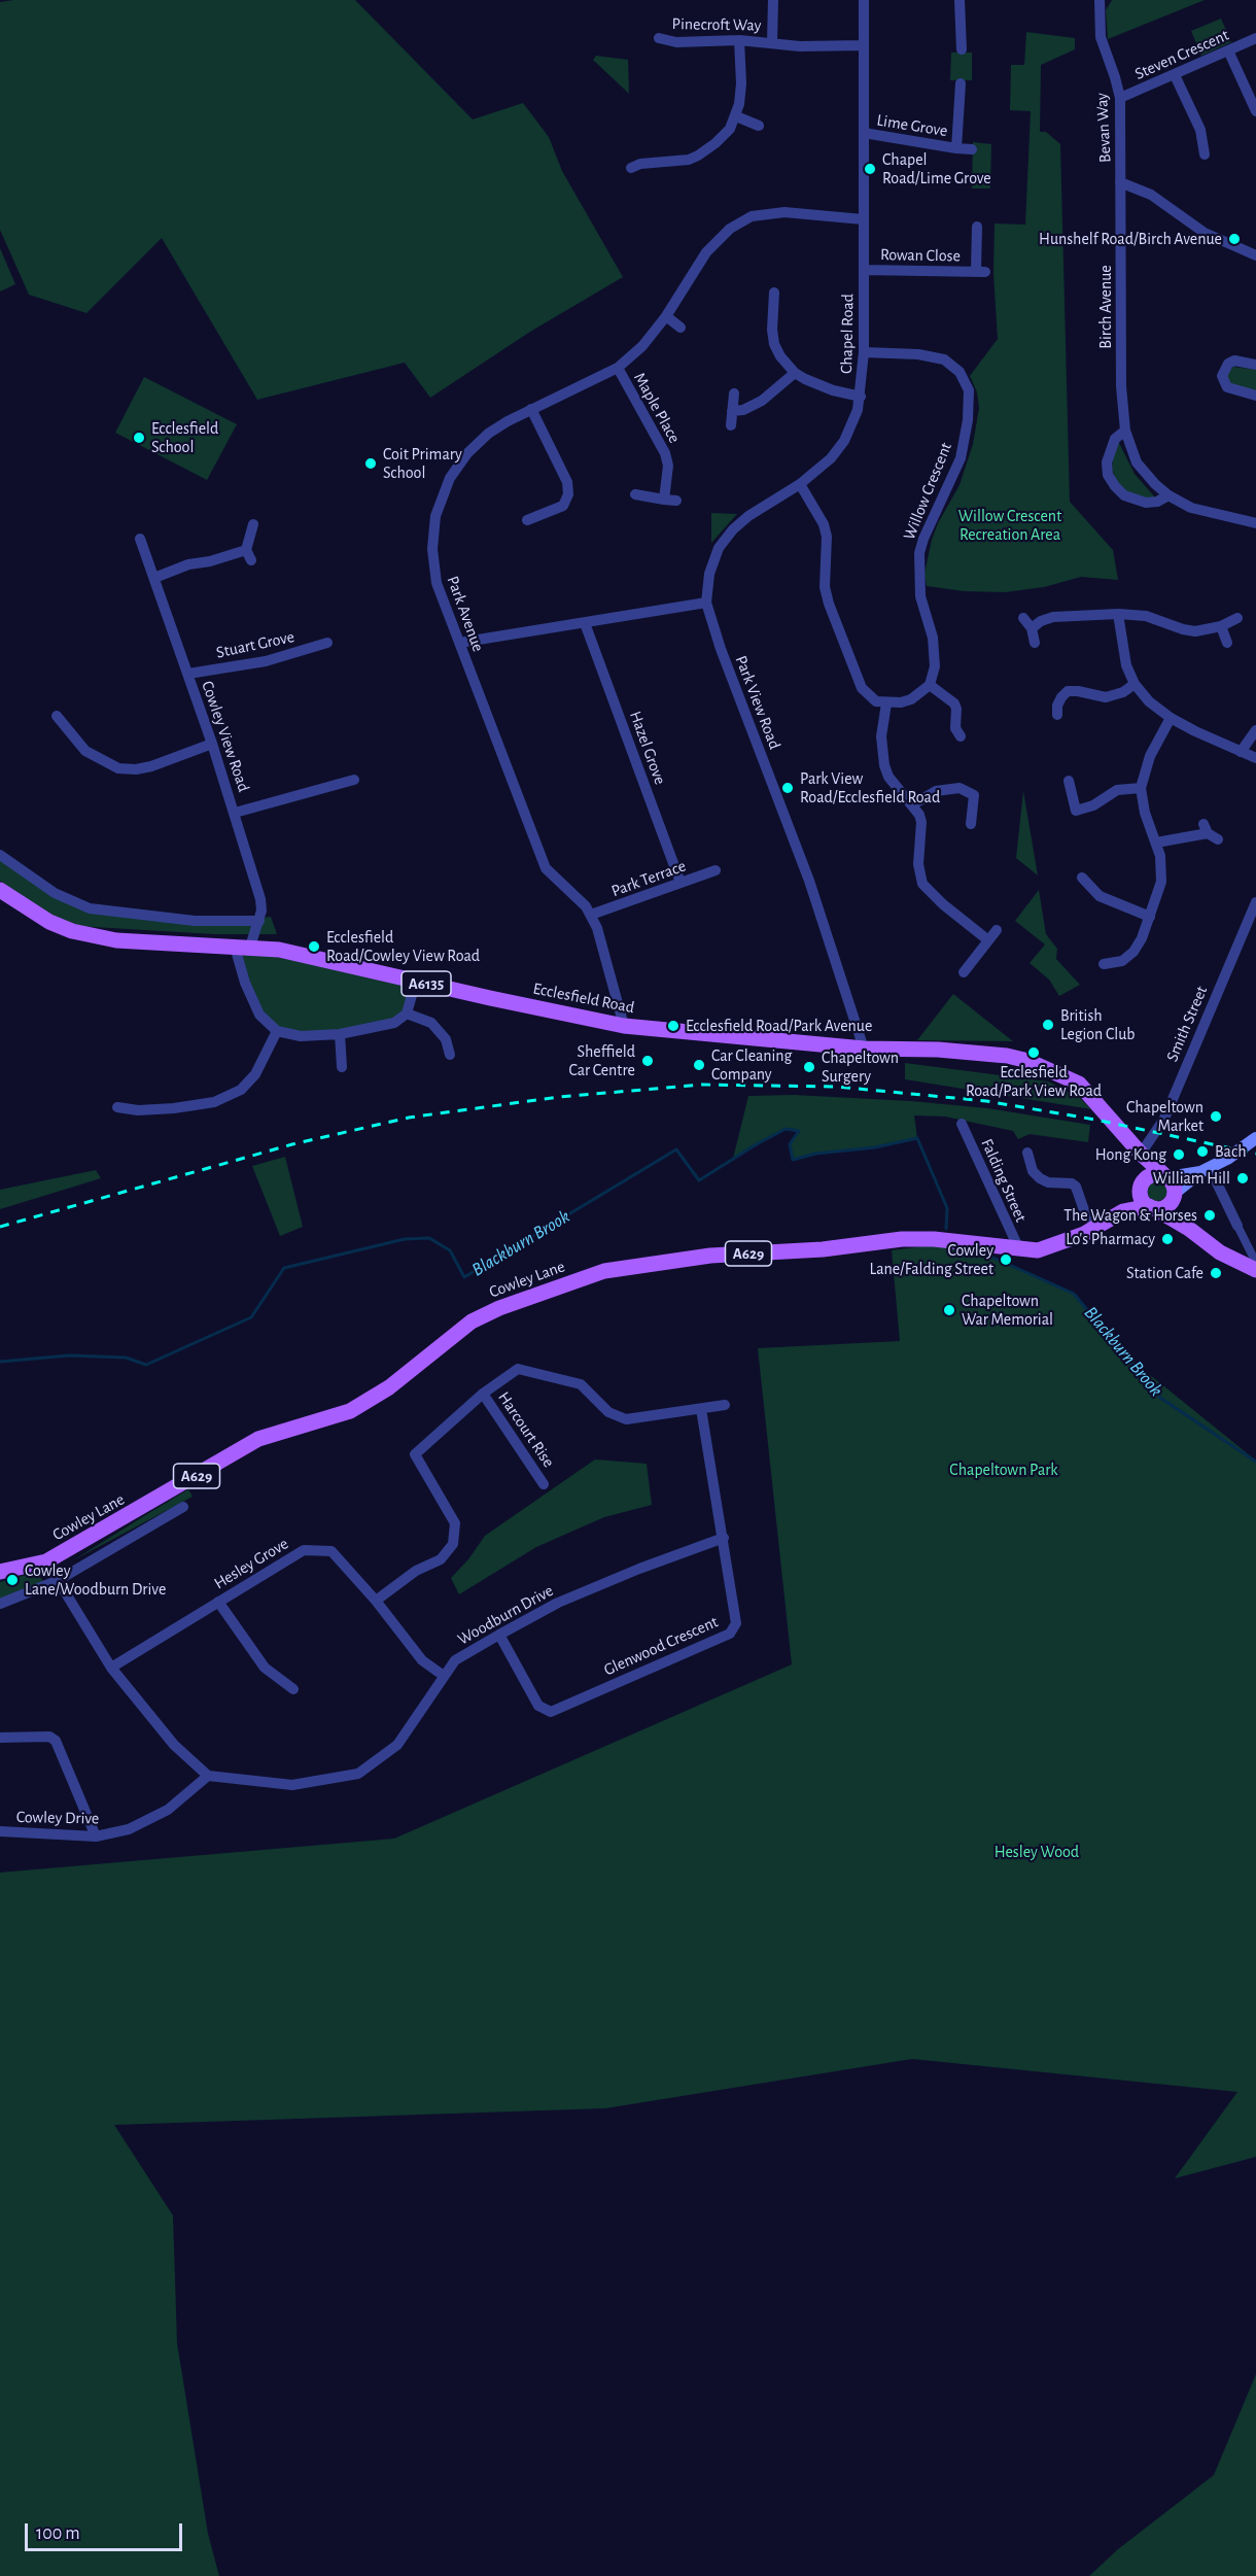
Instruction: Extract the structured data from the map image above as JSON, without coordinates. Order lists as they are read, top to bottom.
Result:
{
  "streets": {
    "main road": [
      "A6135",
      "Ecclesfield Road",
      "A629",
      "Cowley Lane"
    ],
    "street": [
      "Pinecroft Way",
      "Steven Crescent",
      "Lime Grove",
      "Bevan Way",
      "Rowan Close",
      "Birch Avenue",
      "Chapel Road",
      "Maple Place",
      "Willow Crescent",
      "Park Avenue",
      "Stuart Grove",
      "Park View Road",
      "Cowley View Road",
      "Hazel Grove",
      "Park Terrace",
      "Smith Street",
      "Falding Street",
      "Harcourt Rise",
      "Hesley Grove",
      "Woodburn Drive",
      "Glenwood Crescent",
      "Cowley Drive"
    ]
  },
  "crossings": [
    ["Pinecroft Way", "Chapel Road"],
    ["Steven Crescent", "Bevan Way"],
    ["Lime Grove", "Chapel Road"],
    ["Bevan Way", "Birch Avenue"],
    ["Rowan Close", "Chapel Road"],
    ["Chapel Road", "Willow Crescent"],
    ["Chapel Road", "Park Avenue"],
    ["Chapel Road", "Park View Road"],
    ["Maple Place", "Park Avenue"],
    ["Park Avenue", "Park Terrace"],
    ["Park Avenue", "Ecclesfield Road"],
    ["Stuart Grove", "Cowley View Road"],
    ["Park View Road", "Ecclesfield Road"],
    ["Cowley View Road", "Ecclesfield Road"],
    ["Hazel Grove", "Park Terrace"],
    ["A6135", "Ecclesfield Road"],
    ["A6135", "Cowley Lane"],
    ["Ecclesfield Road", "Smith Street"],
    ["Ecclesfield Road", "Cowley Lane"],
    ["Falding Street", "Cowley Lane"],
    ["Hesley Grove", "Woodburn Drive"],
    ["Woodburn Drive", "Glenwood Crescent"],
    ["Woodburn Drive", "Cowley Drive"]
  ],
  "water": ["Blackburn Brook"],
  "parks": ["Willow Crescent Recreation Area", "Chapeltown Park", "Hesley Wood"],
  "places": [
    "Chapel Road/Lime Grove",
    "Hunshelf Road/Birch Avenue",
    "Ecclesfield School",
    "Coit Primary School",
    "Park View Road/Ecclesfield Road",
    "Ecclesfield Road/Cowley View Road",
    "British Legion Club",
    "Ecclesfield Road/Park Avenue",
    "Ecclesfield Road/Park View Road",
    "Sheffield Car Centre",
    "Car Cleaning Company",
    "Chapeltown Surgery",
    "Chapeltown Market",
    "Bach",
    "Hong Kong",
    "William Hill",
    "The Wagon & Horses",
    "Lo's Pharmacy",
    "Cowley Lane/Falding Street",
    "Station Cafe",
    "Chapeltown War Memorial",
    "Cowley Lane/Woodburn Drive"
  ],
  "scale_bar": "100 m"
}
